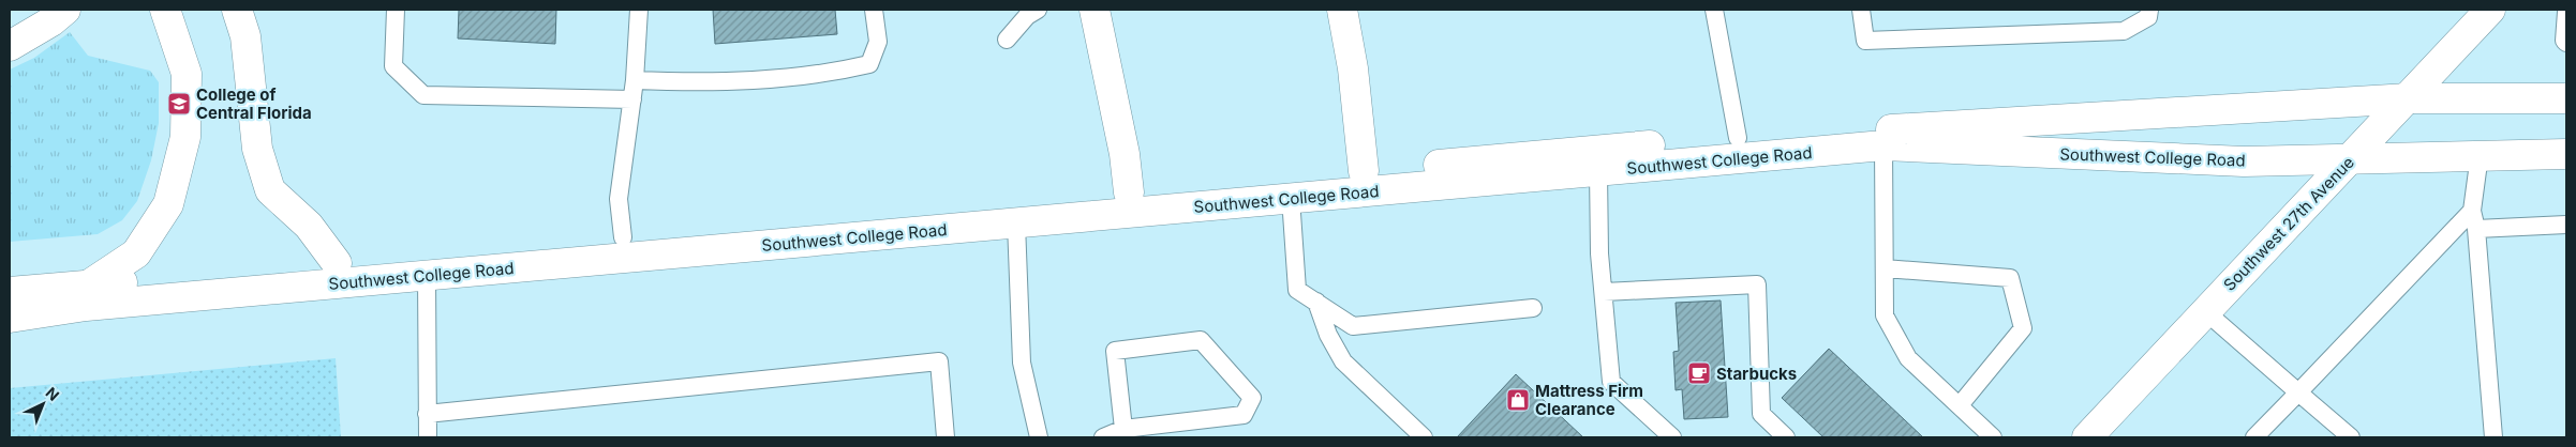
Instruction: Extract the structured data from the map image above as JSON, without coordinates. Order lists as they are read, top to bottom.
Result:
{
  "streets": {
    "main road": ["Southwest College Road", "Southwest 27th Avenue"]
  },
  "crossings": [
    ["Southwest College Road", "Southwest 27th Avenue"]
  ],
  "places": {
    "school or university": ["College of Central Florida"],
    "cafe": ["Starbucks"],
    "shop": ["Mattress Firm Clearance"]
  },
  "north": "top right"
}
